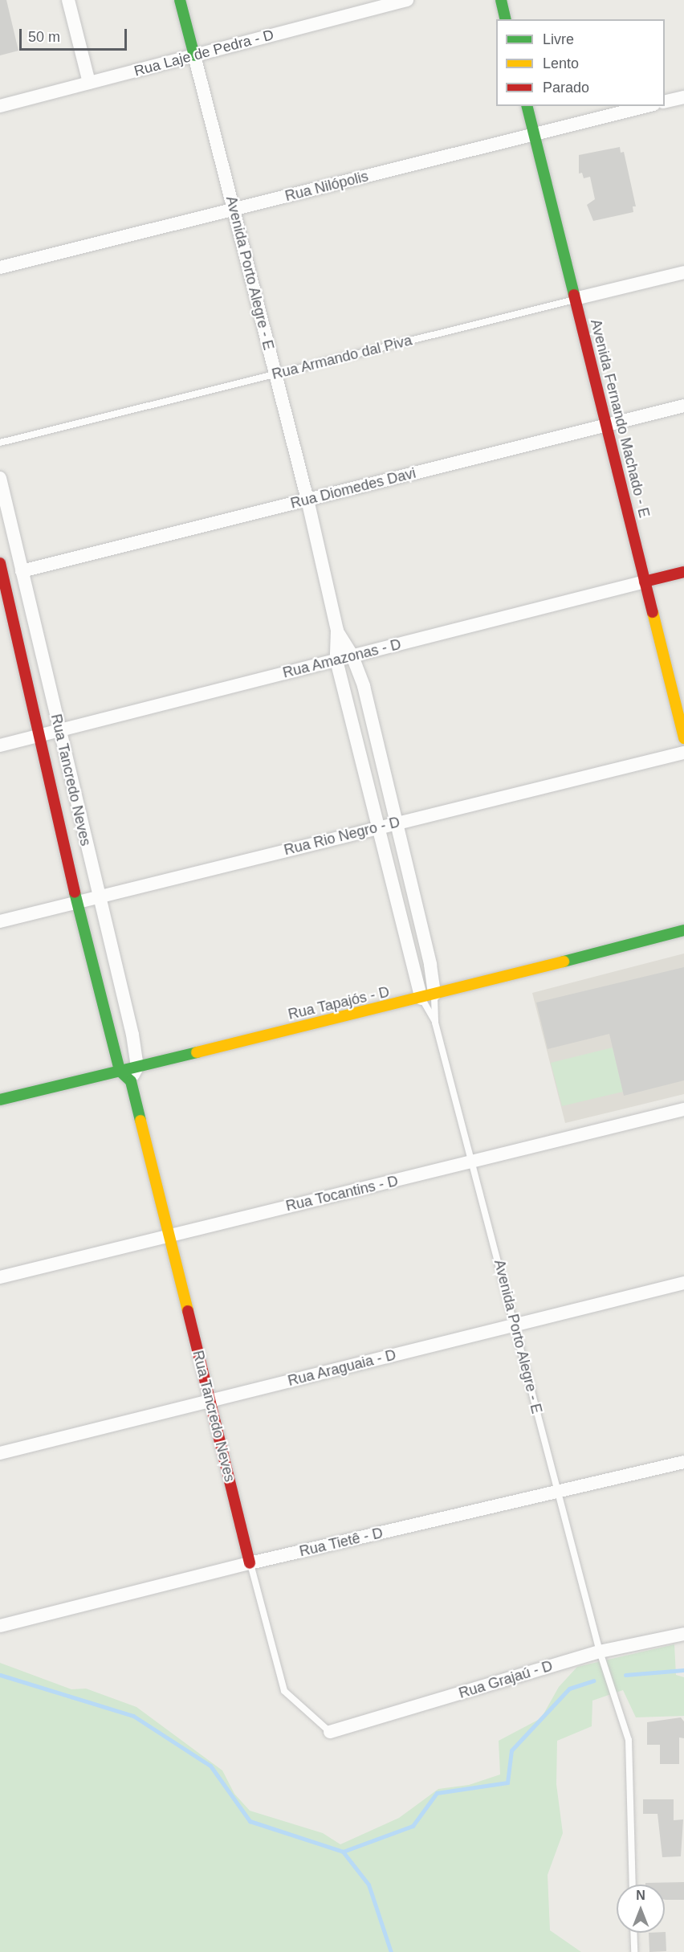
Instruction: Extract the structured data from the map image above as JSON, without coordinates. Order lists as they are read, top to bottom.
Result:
{
  "streets": {
    "street": [
      "Rua Laje de Pedra - D",
      "Rua Nilópolis",
      "Avenida Porto Alegre - E",
      "Rua Armando dal Piva",
      "Avenida Fernando Machado - E",
      "Rua Diomedes Davi",
      "Rua Amazonas - D",
      "Rua Tancredo Neves",
      "Rua Rio Negro - D",
      "Rua Tapajós - D",
      "Rua Tocantins - D",
      "Rua Araguaia - D",
      "Rua Tietê - D",
      "Rua Grajaú - D"
    ]
  },
  "crossings": [
    ["Rua Laje de Pedra - D", "Avenida Porto Alegre - E"],
    ["Rua Nilópolis", "Avenida Porto Alegre - E"],
    ["Rua Nilópolis", "Avenida Fernando Machado - E"],
    ["Avenida Porto Alegre - E", "Rua Armando dal Piva"],
    ["Avenida Porto Alegre - E", "Rua Diomedes Davi"],
    ["Avenida Porto Alegre - E", "Rua Amazonas - D"],
    ["Avenida Porto Alegre - E", "Rua Rio Negro - D"],
    ["Avenida Porto Alegre - E", "Rua Tapajós - D"],
    ["Avenida Porto Alegre - E", "Rua Tocantins - D"],
    ["Avenida Porto Alegre - E", "Rua Araguaia - D"],
    ["Avenida Porto Alegre - E", "Rua Tietê - D"],
    ["Avenida Porto Alegre - E", "Rua Grajaú - D"],
    ["Rua Armando dal Piva", "Avenida Fernando Machado - E"],
    ["Avenida Fernando Machado - E", "Rua Diomedes Davi"],
    ["Avenida Fernando Machado - E", "Rua Amazonas - D"],
    ["Rua Diomedes Davi", "Rua Tancredo Neves"],
    ["Rua Amazonas - D", "Rua Tancredo Neves"],
    ["Rua Tancredo Neves", "Rua Rio Negro - D"],
    ["Rua Tancredo Neves", "Rua Tapajós - D"],
    ["Rua Tancredo Neves", "Rua Tocantins - D"],
    ["Rua Tancredo Neves", "Rua Araguaia - D"],
    ["Rua Tancredo Neves", "Rua Tietê - D"],
    ["Rua Tancredo Neves", "Rua Grajaú - D"]
  ],
  "legend": ["Livre", "Lento", "Parado"],
  "scale_bar": "50 m",
  "north": "top"
}
